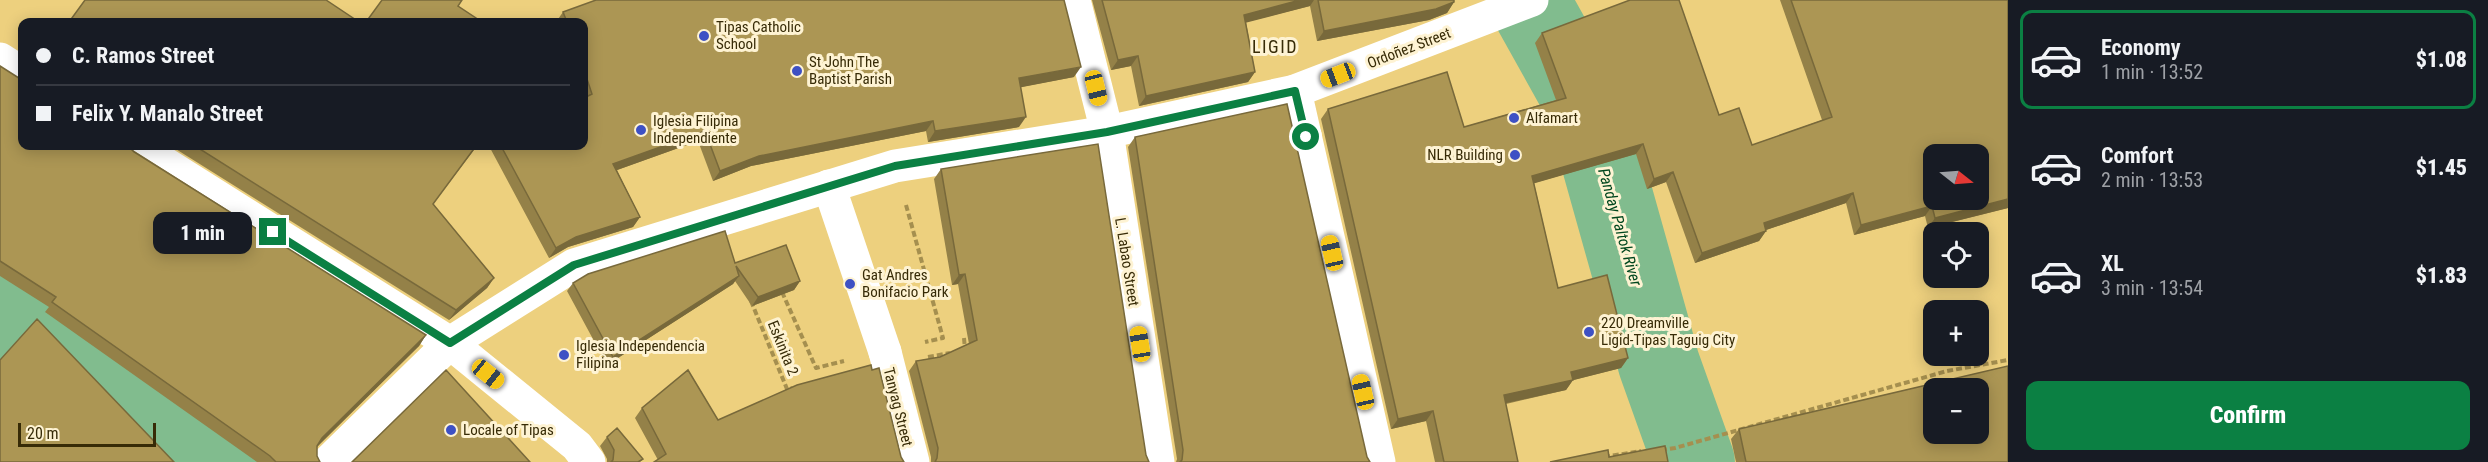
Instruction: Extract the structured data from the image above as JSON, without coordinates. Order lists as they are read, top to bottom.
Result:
{
  "streets": {
    "main road": ["Ordoñez Street", "L. Labao Street", "Tanyag Street"],
    "path": ["Eskinita 2"]
  },
  "crossings": [
    ["Ordoñez Street", "L. Labao Street"],
    ["Ordoñez Street", "Tanyag Street"]
  ],
  "districts": ["LIGID"],
  "water": ["Panday Paltok River"],
  "places": [
    "Tipas Catholic School",
    "St John The Baptist Parish",
    "Alfamart",
    "Iglesia Filipina Independiente",
    "NLR Building",
    "Gat Andres Bonifacio Park",
    "220 Dreamville Ligid-Tipas Taguig City",
    "Iglesia Independencia Filipina",
    "Locale of Tipas"
  ],
  "scale_bar": "20 m",
  "north": "right",
  "page": {
    "list": [
      {
        "name": "Economy",
        "note": "1 min · 13:52",
        "value": "$1.08"
      },
      {
        "name": "Comfort",
        "note": "2 min · 13:53",
        "value": "$1.45"
      },
      {
        "name": "XL",
        "note": "3 min · 13:54",
        "value": "$1.83"
      }
    ],
    "banner": ["C. Ramos Street", "Felix Y. Manalo Street"],
    "map_buttons": ["+", "−"],
    "bubble": "1 min",
    "buttons": "Confirm",
    "scale": "20 m"
  }
}
